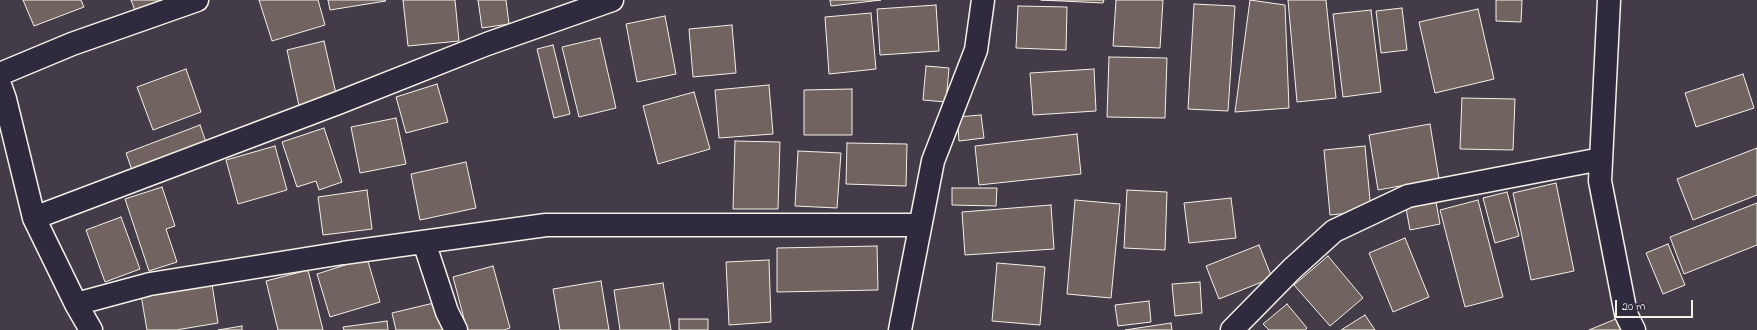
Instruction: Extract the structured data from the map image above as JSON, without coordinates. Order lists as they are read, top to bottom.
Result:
{
  "scale_bar": "20 m"
}
